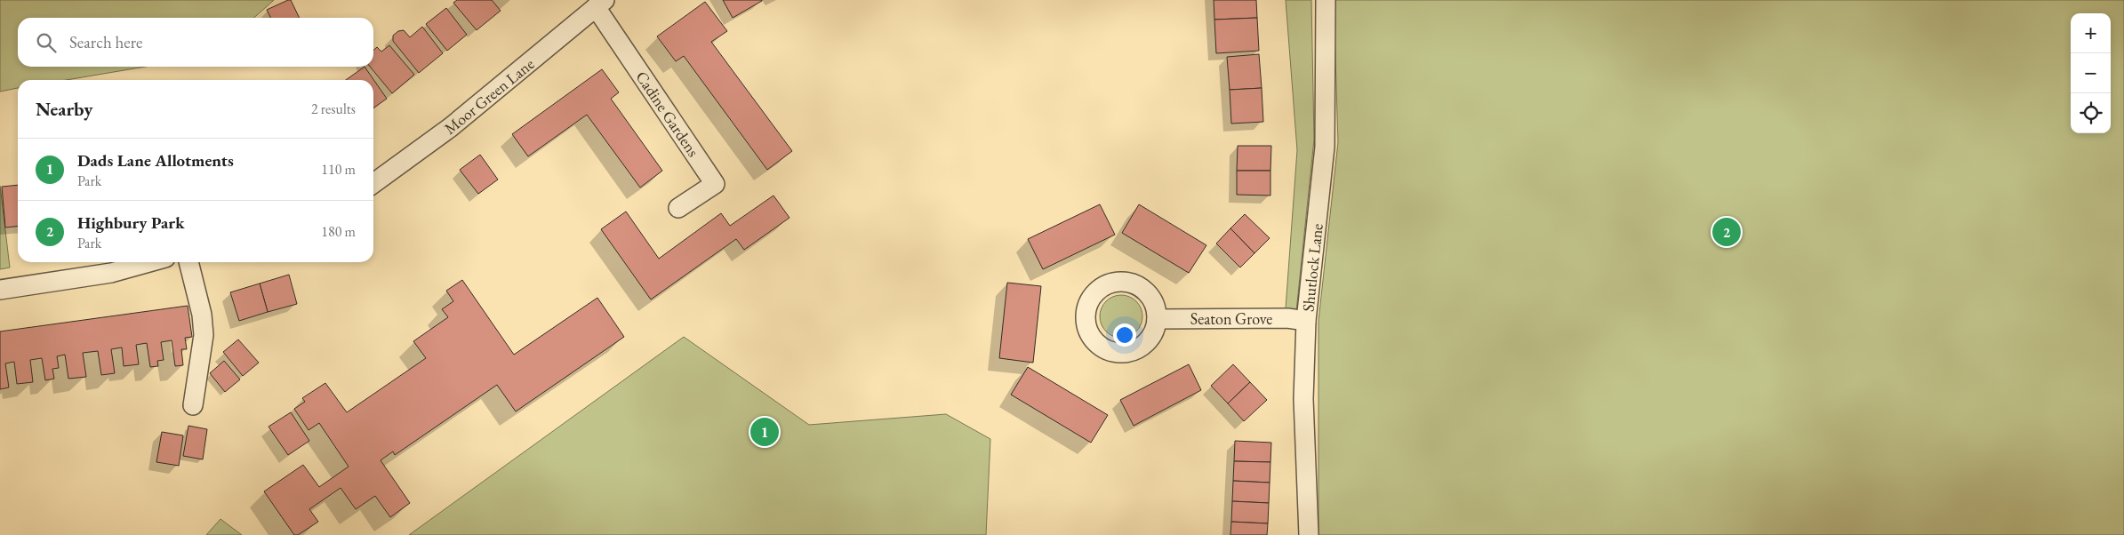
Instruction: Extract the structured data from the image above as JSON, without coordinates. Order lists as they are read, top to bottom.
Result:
{
  "streets": {
    "street": [
      "Moor Green Lane",
      "Cadine Gardens",
      "Shutlock Lane",
      "Seaton Grove"
    ]
  },
  "crossings": [
    ["Moor Green Lane", "Cadine Gardens"],
    ["Shutlock Lane", "Seaton Grove"]
  ],
  "page": {
    "map_buttons": ["+", "−"],
    "search": "Search here",
    "heading": ["Nearby", "2 results"],
    "list": [
      {
        "mark": "1",
        "name": "Dads Lane Allotments",
        "note": "Park",
        "value": "110 m"
      },
      {
        "mark": "2",
        "name": "Highbury Park",
        "note": "Park",
        "value": "180 m"
      }
    ],
    "pins": ["2", "1"]
  }
}
